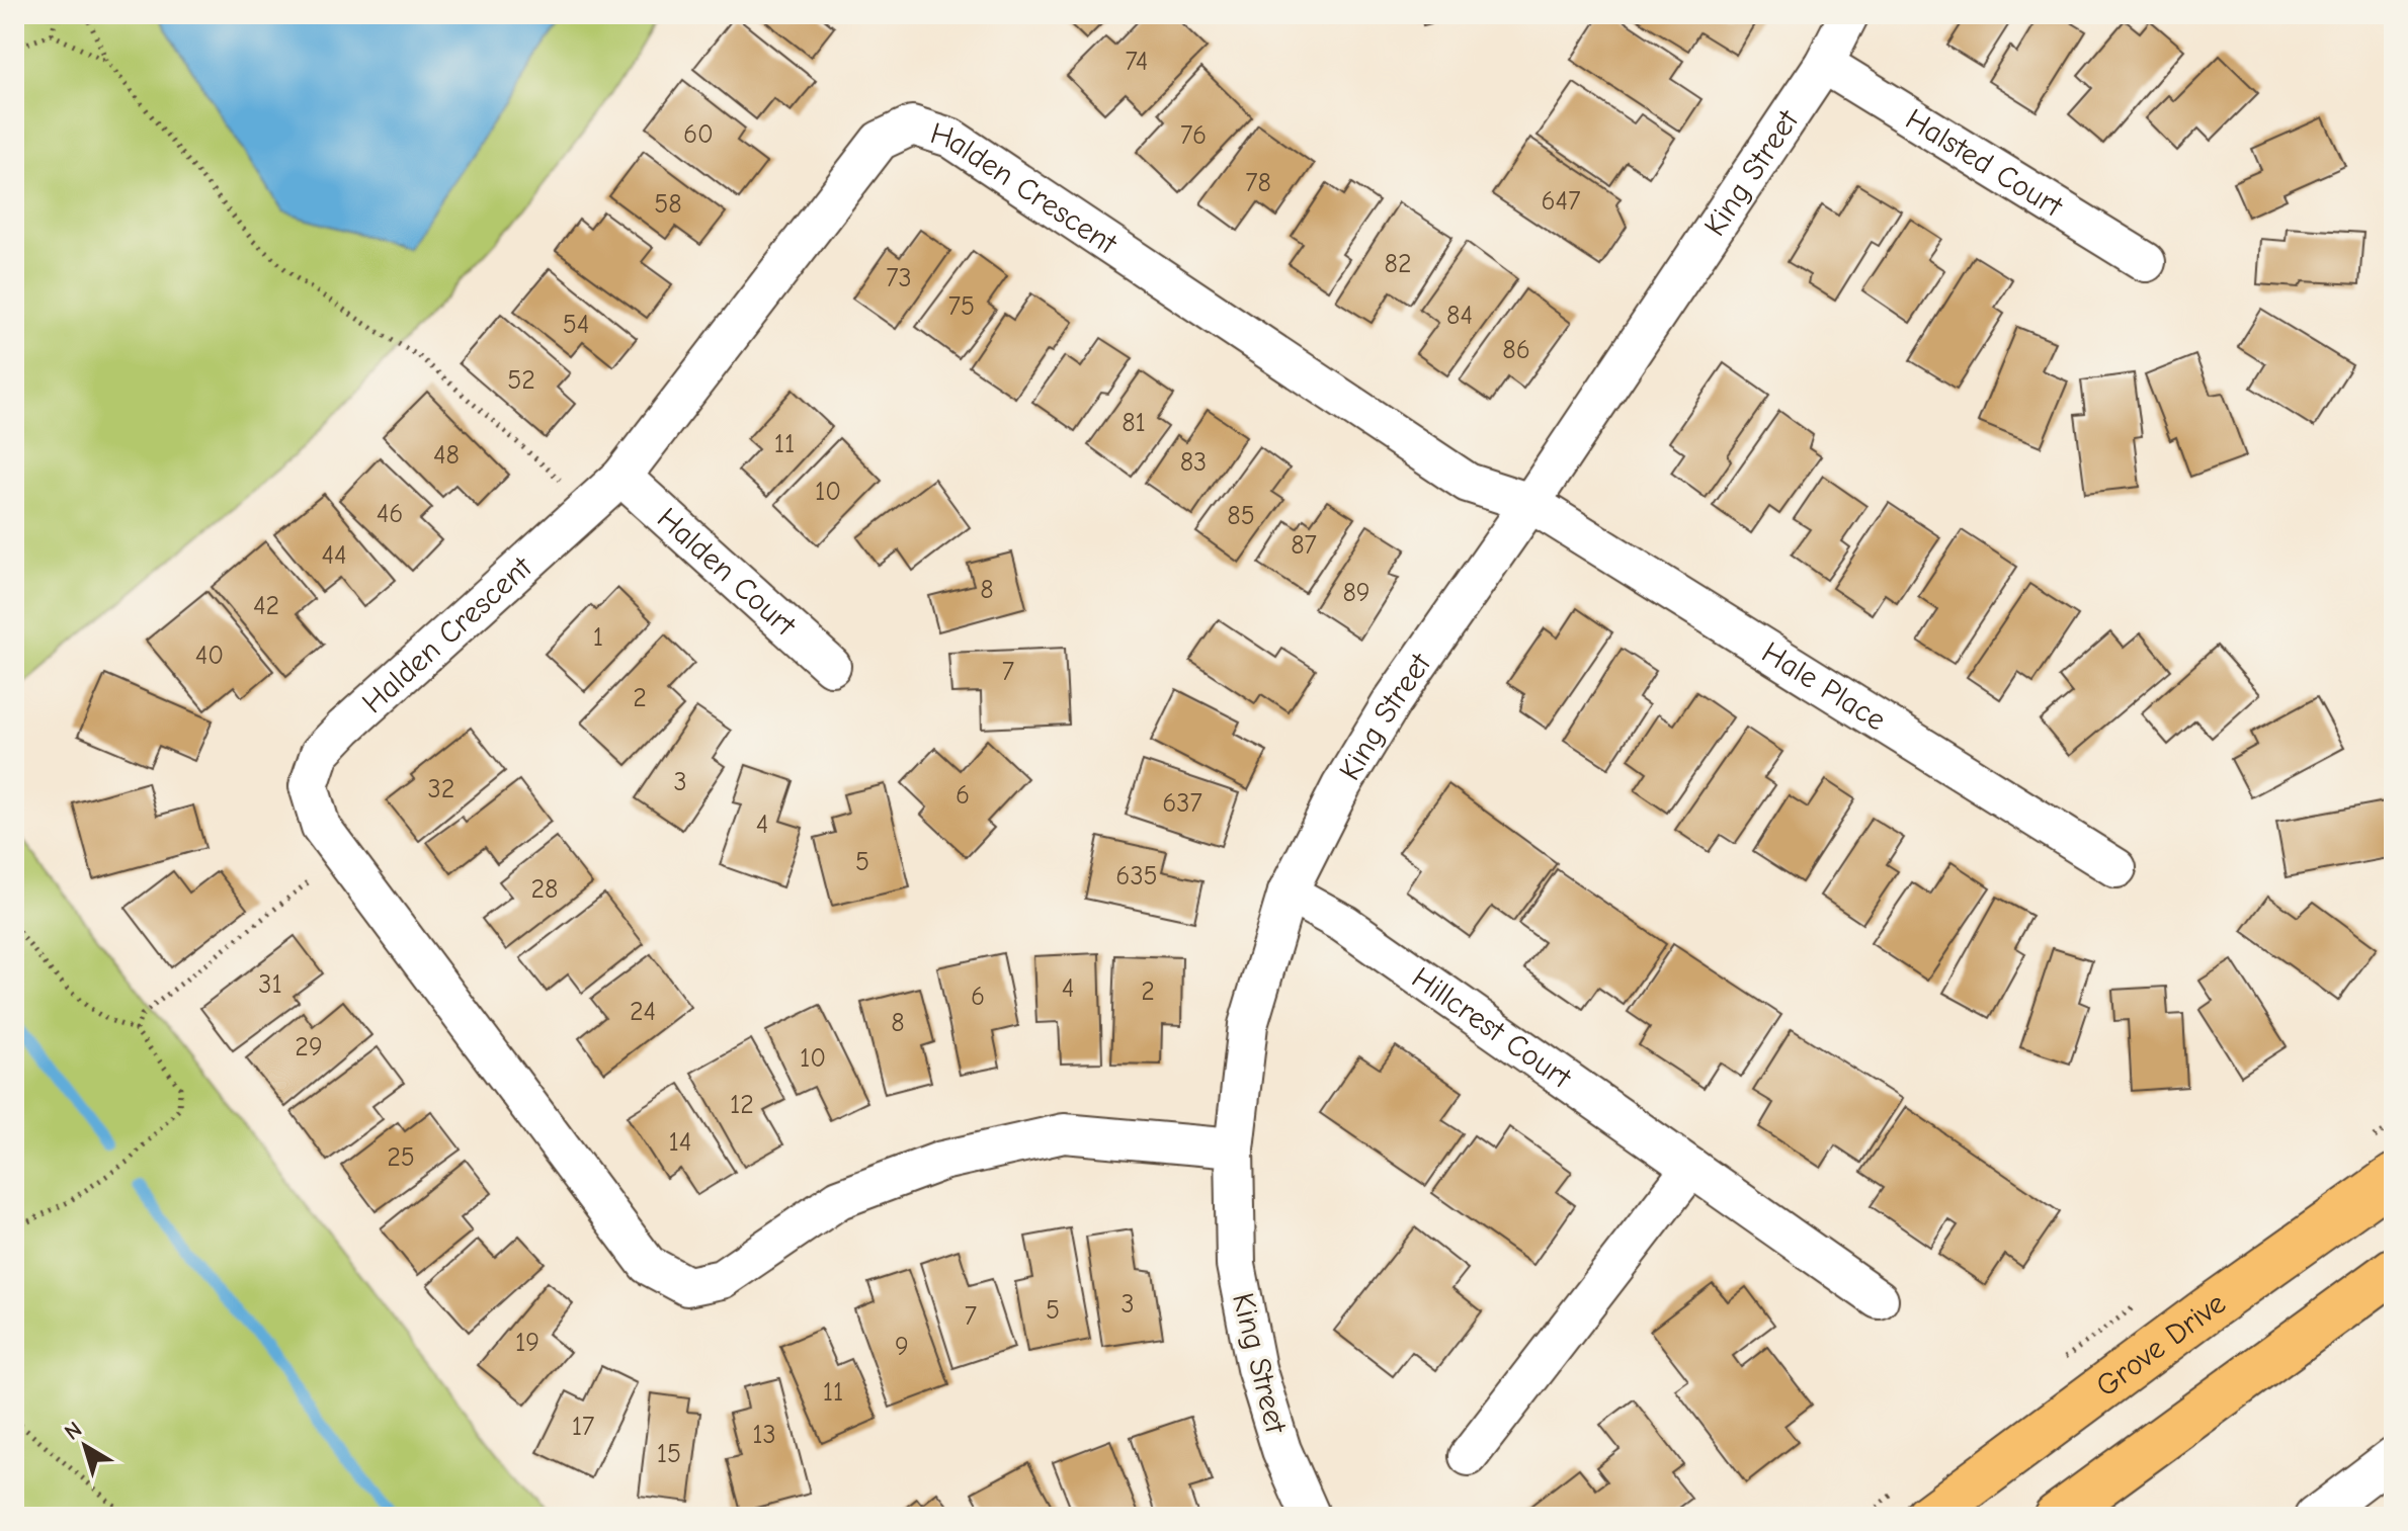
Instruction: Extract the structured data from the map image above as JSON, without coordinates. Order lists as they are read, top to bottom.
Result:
{
  "streets": {
    "main road": ["Grove Drive"],
    "street": [
      "Halsted Court",
      "King Street",
      "Halden Crescent",
      "Halden Court",
      "Hale Place",
      "Hillcrest Court"
    ]
  },
  "crossings": [
    ["Halsted Court", "King Street"],
    ["King Street", "Halden Crescent"],
    ["King Street", "Hale Place"],
    ["King Street", "Hillcrest Court"],
    ["Halden Crescent", "Halden Court"],
    ["Halden Crescent", "Hale Place"]
  ],
  "house_numbers": [
    "74",
    "60",
    "76",
    "78",
    "647",
    "58",
    "82",
    "73",
    "75",
    "84",
    "54",
    "86",
    "52",
    "81",
    "11",
    "48",
    "83",
    "10",
    "46",
    "85",
    "87",
    "44",
    "8",
    "89",
    "42",
    "1",
    "40",
    "7",
    "2",
    "3",
    "32",
    "6",
    "637",
    "4",
    "5",
    "635",
    "28",
    "31",
    "4",
    "2",
    "6",
    "24",
    "8",
    "29",
    "10",
    "12",
    "14",
    "25",
    "3",
    "5",
    "7",
    "19",
    "9",
    "11",
    "17",
    "13",
    "15"
  ],
  "north": "top left"
}
